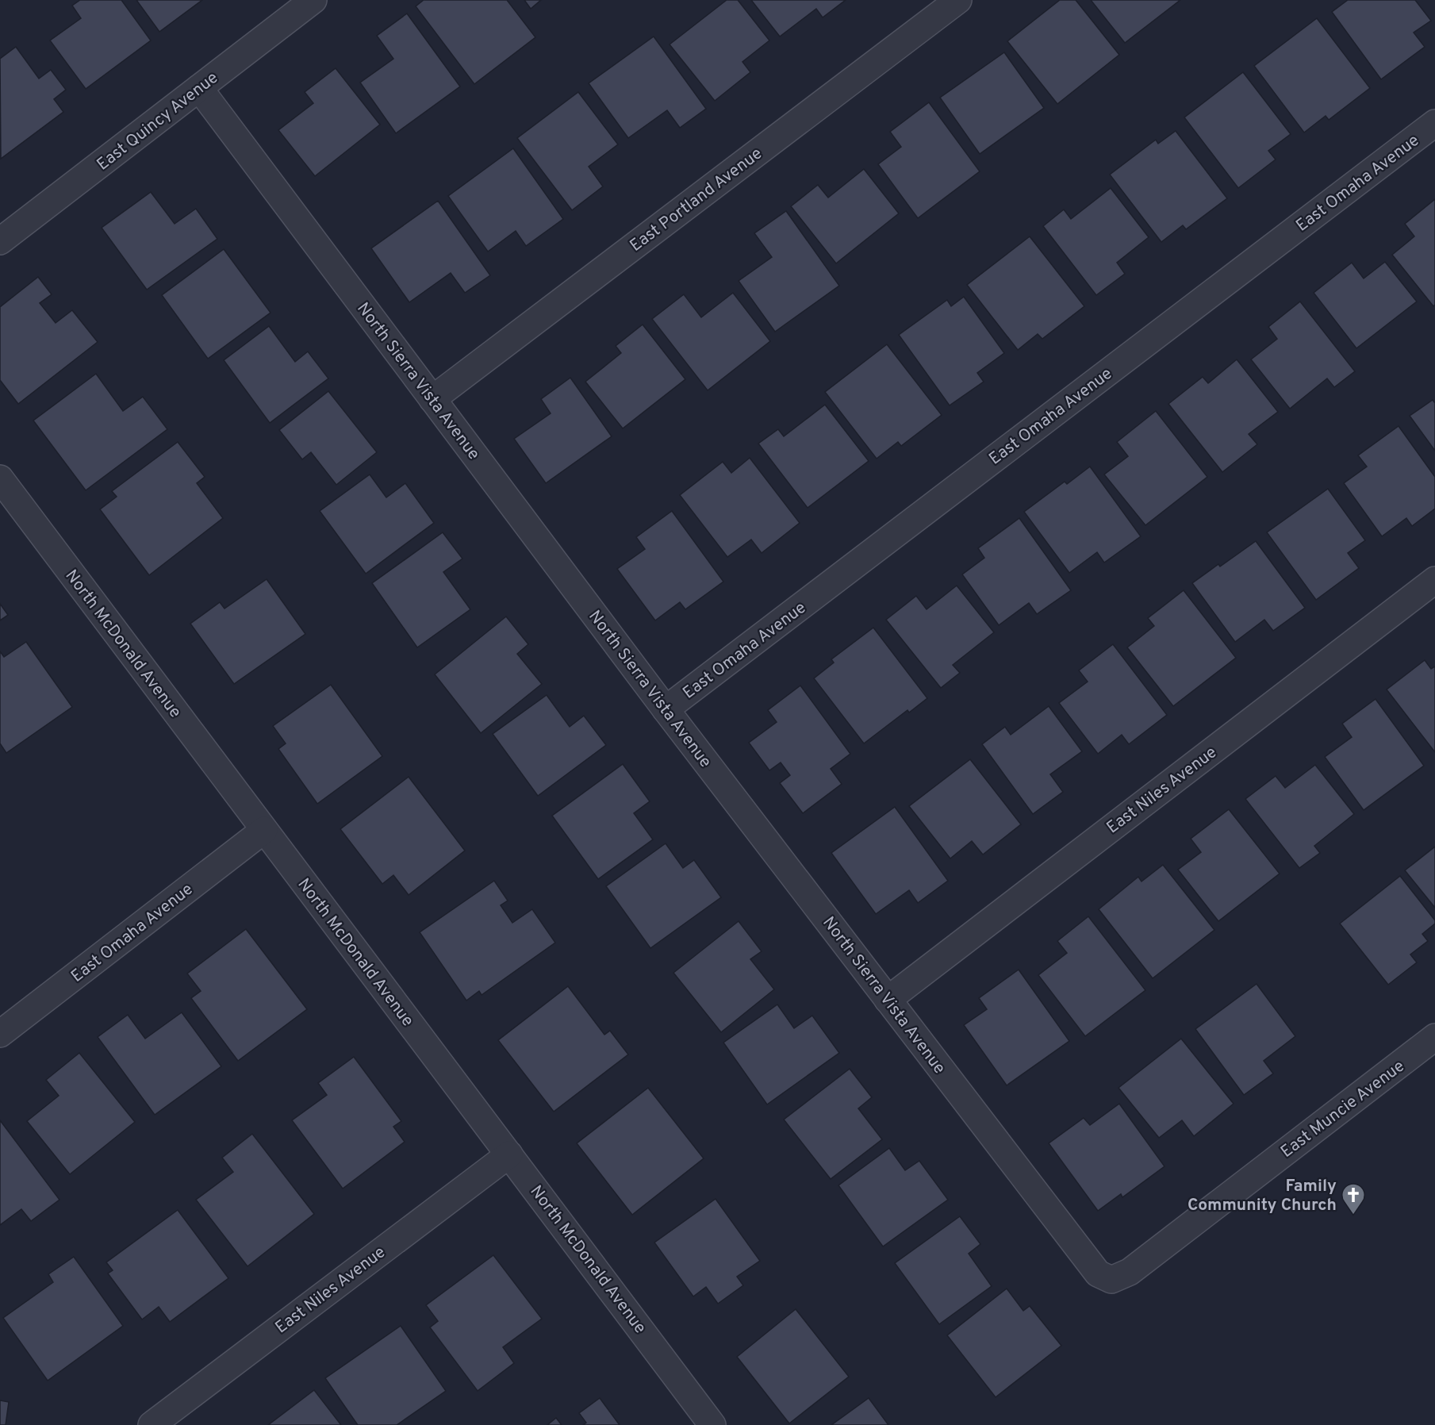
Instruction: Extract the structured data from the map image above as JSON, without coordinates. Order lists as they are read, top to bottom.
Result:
{
  "streets": {
    "street": [
      "East Quincy Avenue",
      "East Omaha Avenue",
      "East Portland Avenue",
      "North Sierra Vista Avenue",
      "North McDonald Avenue",
      "East Niles Avenue",
      "East Muncie Avenue"
    ]
  },
  "crossings": [
    ["East Quincy Avenue", "North Sierra Vista Avenue"],
    ["East Omaha Avenue", "North Sierra Vista Avenue"],
    ["East Omaha Avenue", "North McDonald Avenue"],
    ["East Portland Avenue", "North Sierra Vista Avenue"],
    ["North Sierra Vista Avenue", "East Niles Avenue"],
    ["North Sierra Vista Avenue", "East Muncie Avenue"],
    ["North McDonald Avenue", "East Niles Avenue"]
  ],
  "places": {
    "church": ["Family Community Church"]
  }
}
